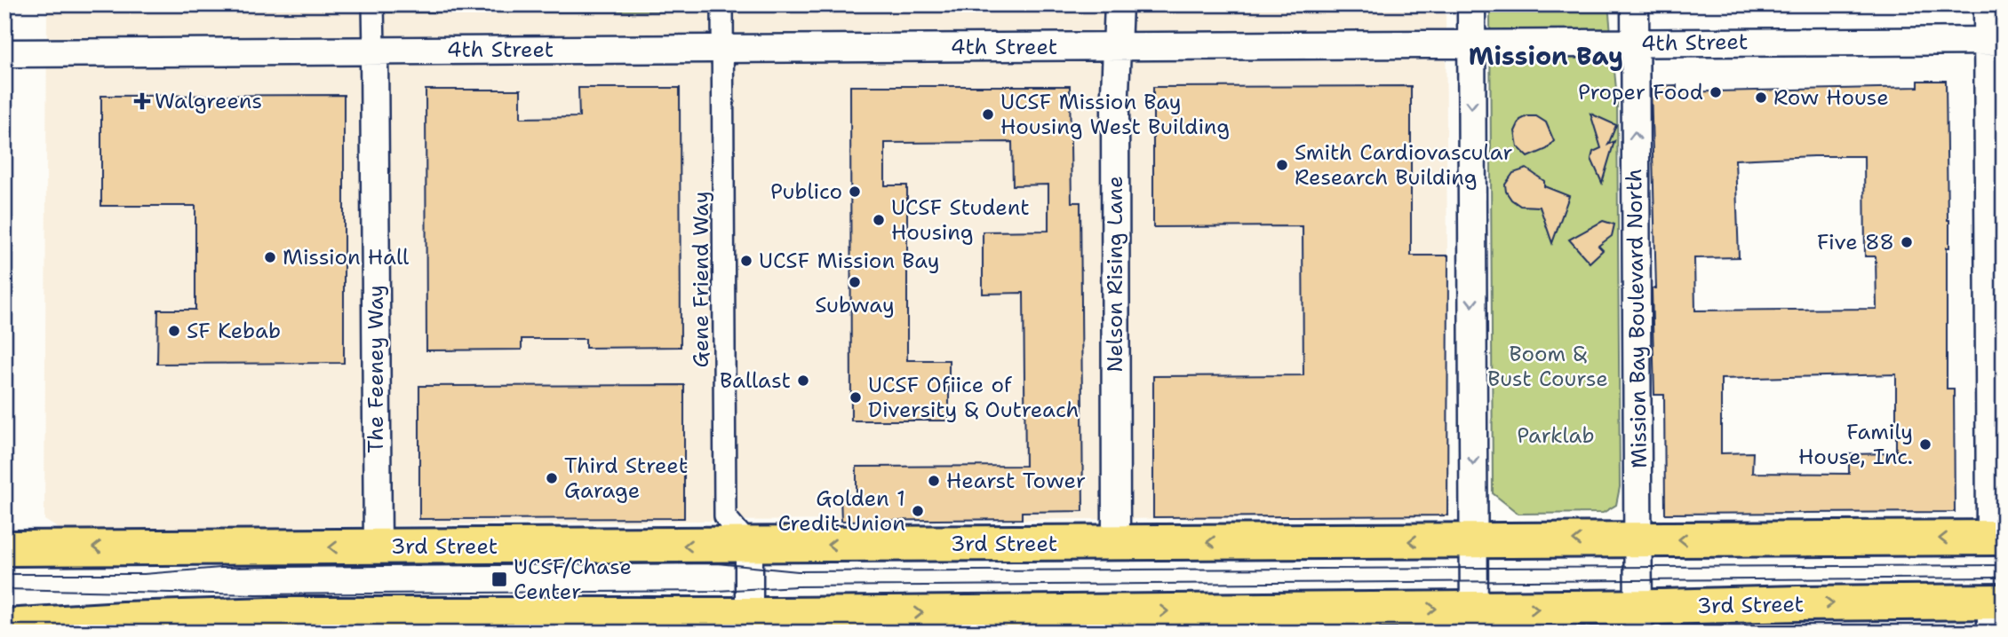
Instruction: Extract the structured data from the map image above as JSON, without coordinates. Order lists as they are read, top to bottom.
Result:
{
  "streets": {
    "main road": ["3rd Street"],
    "street": [
      "4th Street",
      "Nelson Rising Lane",
      "Gene Friend Way",
      "Mission Bay Boulevard North",
      "The Feeney Way"
    ]
  },
  "crossings": [
    ["4th Street", "Nelson Rising Lane"],
    ["4th Street", "Gene Friend Way"],
    ["4th Street", "Mission Bay Boulevard North"],
    ["4th Street", "The Feeney Way"],
    ["Nelson Rising Lane", "3rd Street"],
    ["Gene Friend Way", "3rd Street"],
    ["Mission Bay Boulevard North", "3rd Street"],
    ["The Feeney Way", "3rd Street"]
  ],
  "districts": ["Mission Bay"],
  "parks": ["Boom & Bust Course", "Parklab"],
  "places": {
    "other": [
      "Proper Food",
      "Row House",
      "UCSF Mission Bay Housing West Building",
      "Smith Cardiovascular Research Building",
      "Publico",
      "UCSF Student Housing",
      "Five 88",
      "Mission Hall",
      "UCSF Mission Bay",
      "Subway",
      "SF Kebab",
      "Ballast",
      "UCSF Ofiice of Diversity & Outreach",
      "Family House, Inc.",
      "Third Street Garage",
      "Hearst Tower",
      "Golden 1 Credit Union"
    ],
    "health": ["Walgreens"],
    "transit": ["UCSF/Chase Center"]
  }
}
